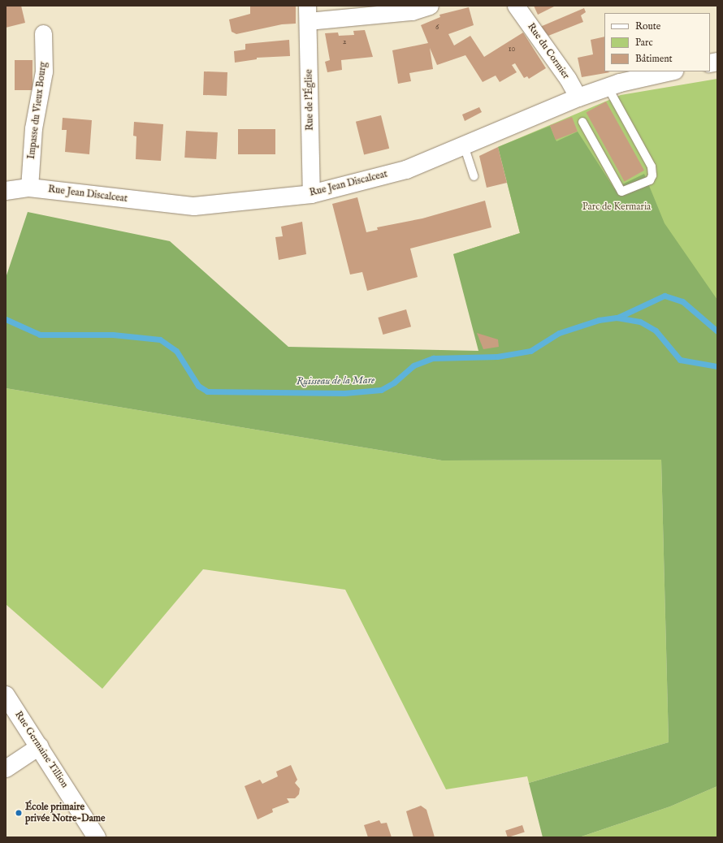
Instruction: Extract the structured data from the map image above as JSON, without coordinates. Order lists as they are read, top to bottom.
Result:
{
  "streets": {
    "street": [
      "Rue du Cormier",
      "Rue de l'Église",
      "Impasse du Vieux Bourg",
      "Rue Jean Discalceat",
      "Rue Germaine Tillion"
    ]
  },
  "crossings": [
    ["Rue du Cormier", "Rue Jean Discalceat"],
    ["Rue de l'Église", "Rue Jean Discalceat"],
    ["Impasse du Vieux Bourg", "Rue Jean Discalceat"]
  ],
  "water": ["Ruisseau de la Mare"],
  "parks": ["Parc de Kermaria"],
  "places": ["École primaire privée Notre-Dame"],
  "house_numbers": ["6", "2", "10"],
  "legend": ["Route", "Parc", "Bâtiment"]
}
